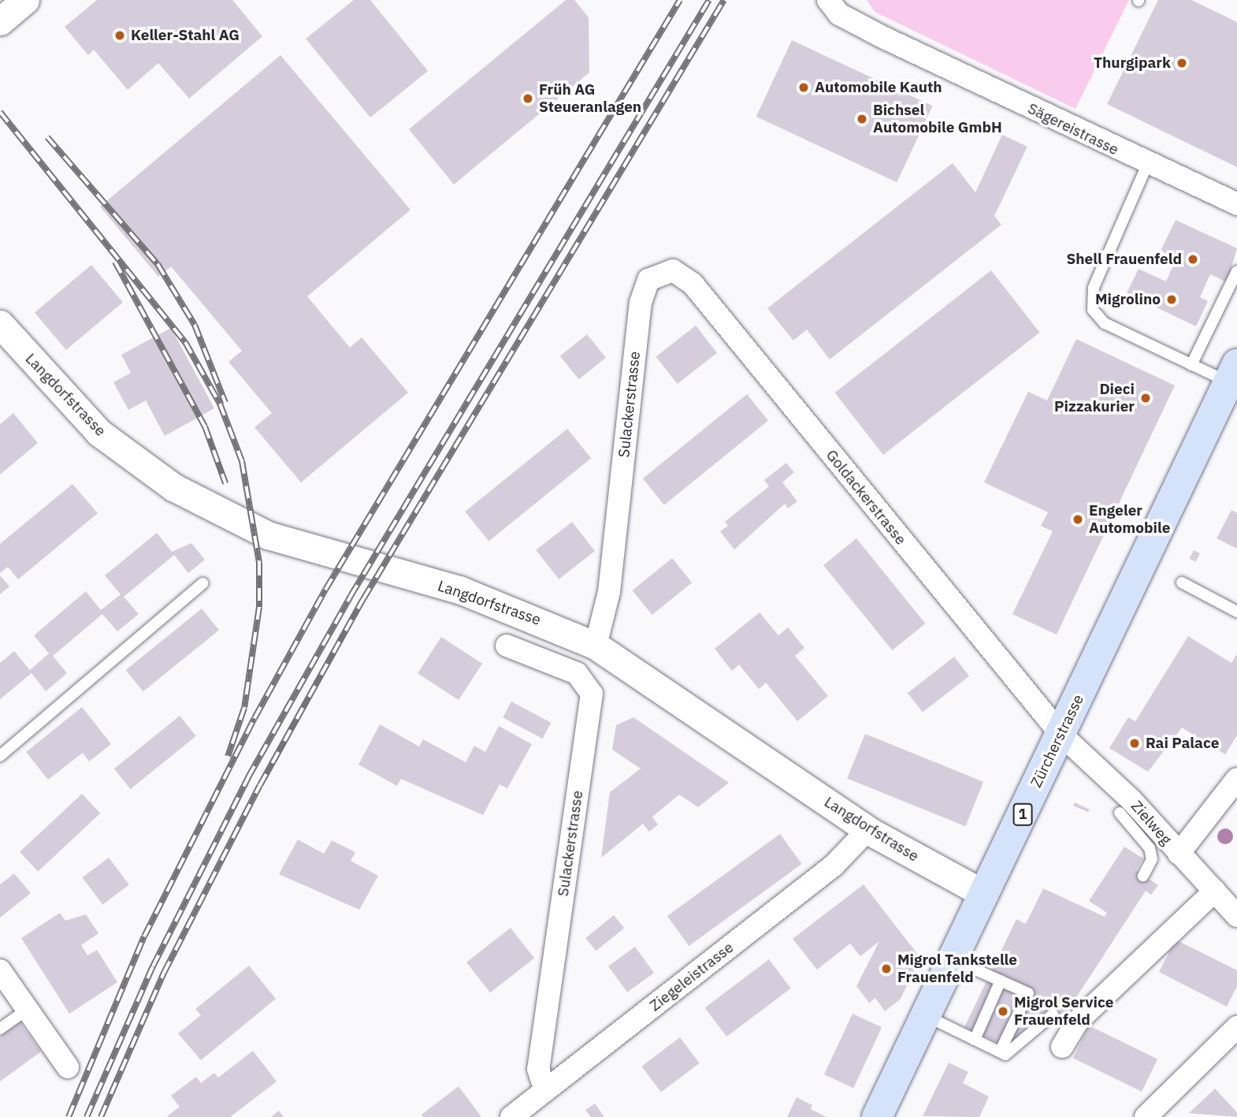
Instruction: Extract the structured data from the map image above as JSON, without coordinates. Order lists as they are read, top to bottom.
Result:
{
  "streets": {
    "main road": ["Zürcherstrasse", "1"],
    "street": [
      "Sägereistrasse",
      "Langdorfstrasse",
      "Sulackerstrasse",
      "Goldackerstrasse",
      "Zielweg",
      "Ziegeleistrasse"
    ]
  },
  "crossings": [
    ["Langdorfstrasse", "Sulackerstrasse"],
    ["Langdorfstrasse", "Zürcherstrasse"],
    ["Langdorfstrasse", "Ziegeleistrasse"],
    ["Sulackerstrasse", "Goldackerstrasse"],
    ["Sulackerstrasse", "Ziegeleistrasse"],
    ["Goldackerstrasse", "Zürcherstrasse"],
    ["Goldackerstrasse", "Zielweg"],
    ["Zürcherstrasse", "Zielweg"]
  ],
  "places": [
    "Keller-Stahl AG",
    "Thurgipark",
    "Automobile Kauth",
    "Früh AG Steueranlagen",
    "Bichsel Automobile GmbH",
    "Shell Frauenfeld",
    "Migrolino",
    "Dieci Pizzakurier",
    "Engeler Automobile",
    "Rai Palace",
    "Migrol Tankstelle Frauenfeld",
    "Migrol Service Frauenfeld"
  ]
}
